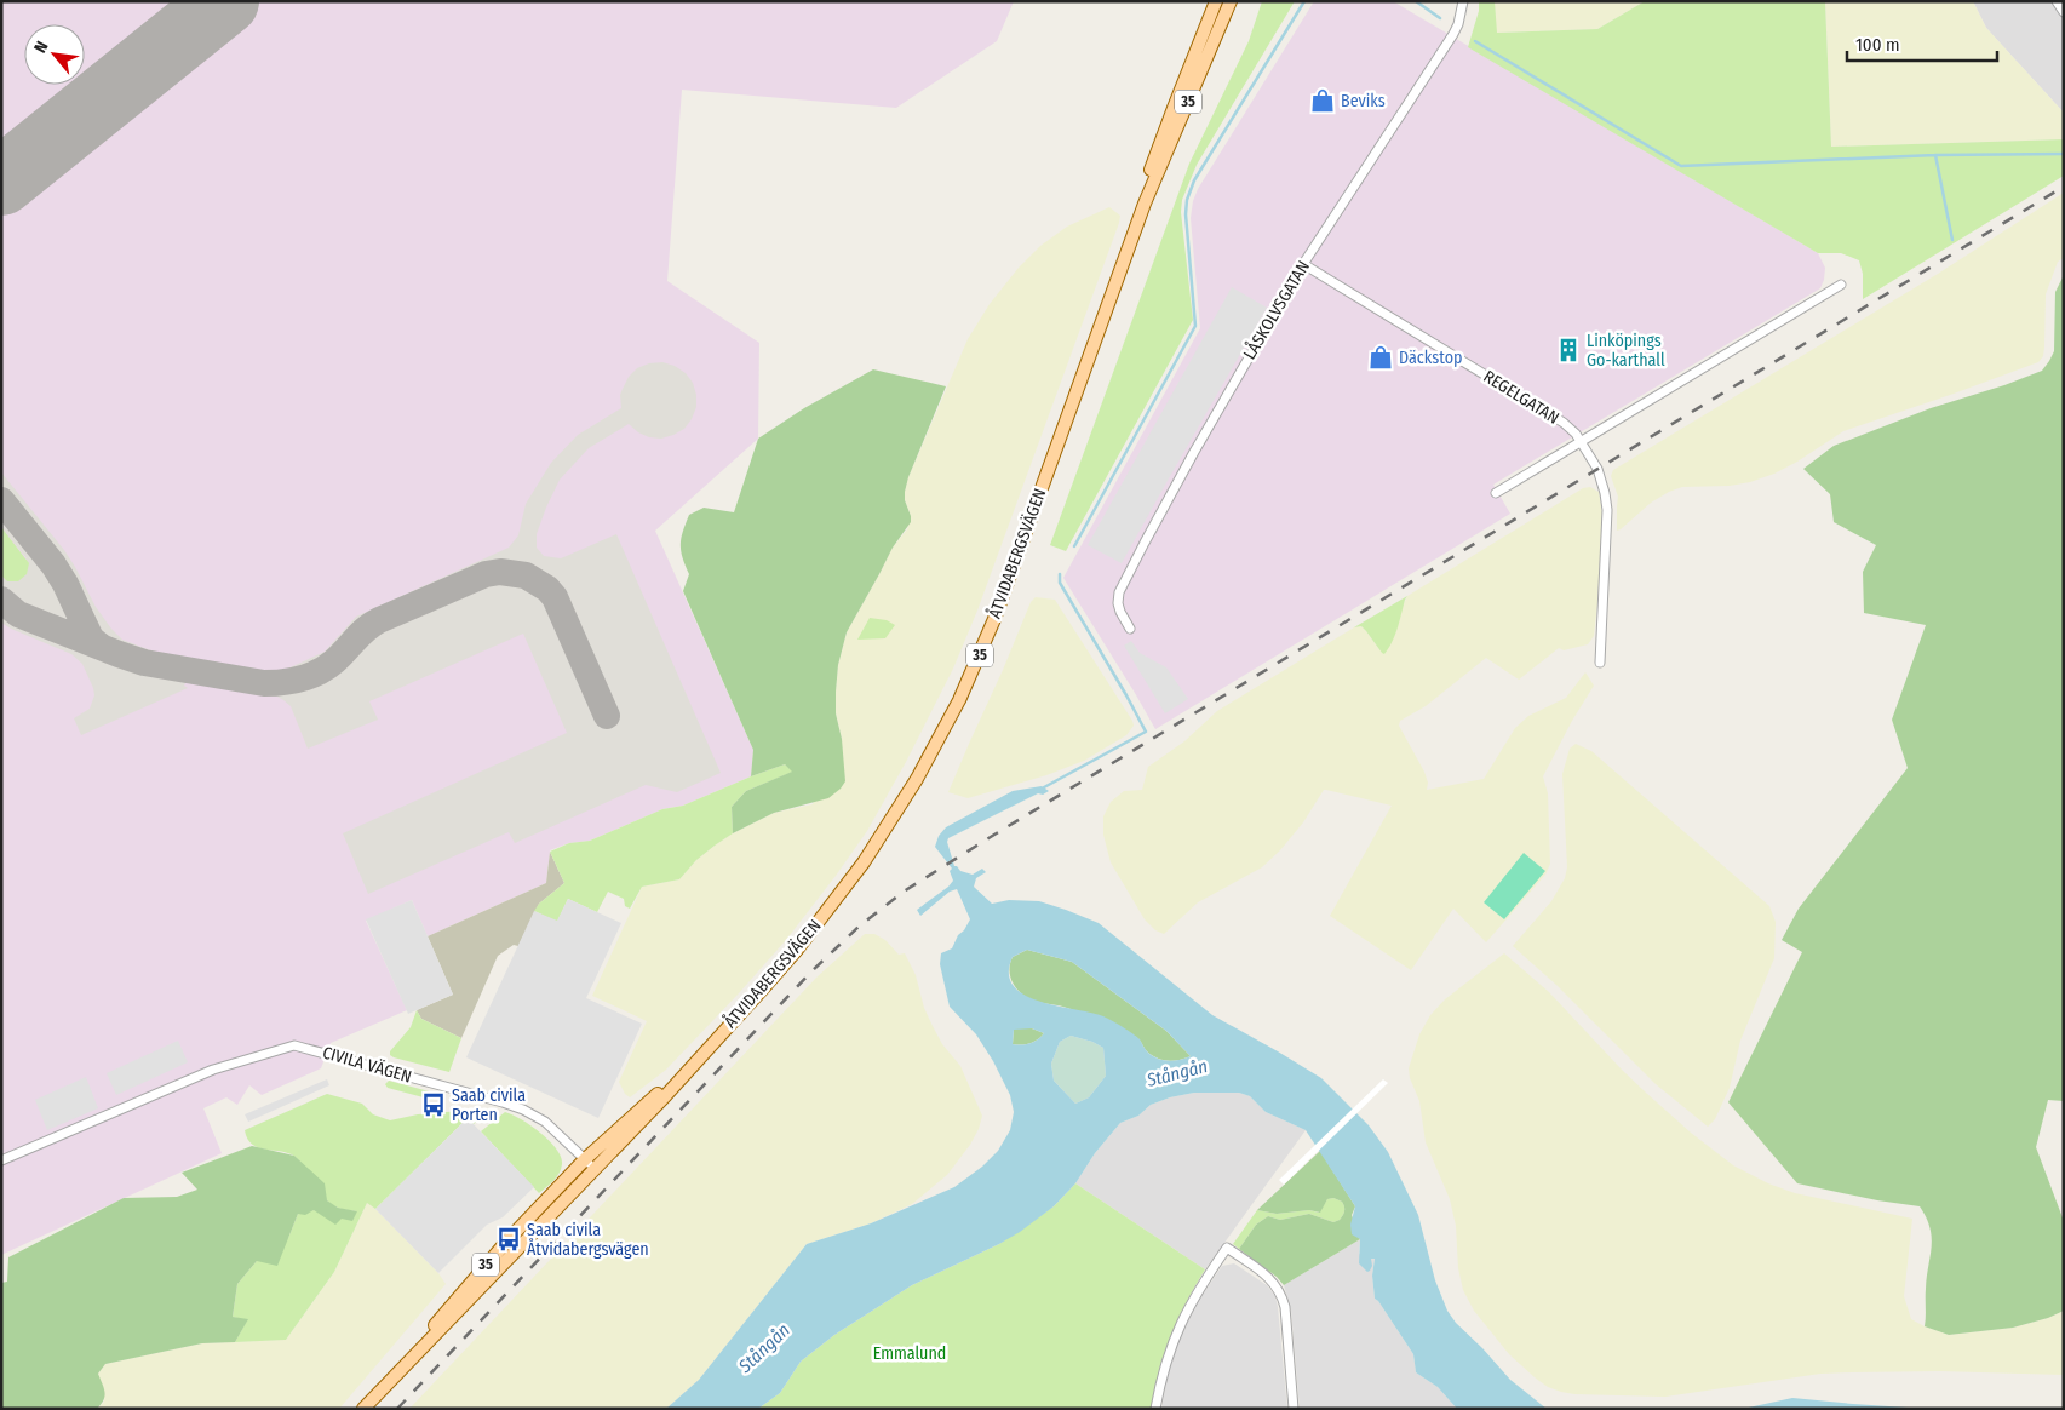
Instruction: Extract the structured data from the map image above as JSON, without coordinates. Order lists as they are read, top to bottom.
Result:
{
  "streets": {
    "main road": ["35", "ÅTVIDABERGSVÄGEN"],
    "street": ["LÅSKOLVSGATAN", "REGELGATAN", "CIVILA VÄGEN"]
  },
  "crossings": [
    ["LÅSKOLVSGATAN", "REGELGATAN"],
    ["ÅTVIDABERGSVÄGEN", "CIVILA VÄGEN"]
  ],
  "water": ["Stångån"],
  "parks": ["Emmalund"],
  "places": {
    "shop": ["Beviks", "Däckstop"],
    "building": ["Linköpings Go-karthall"],
    "bus stop": ["Saab civila Porten", "Saab civila Åtvidabergsvägen"]
  },
  "scale_bar": "100 m",
  "north": "top left"
}
